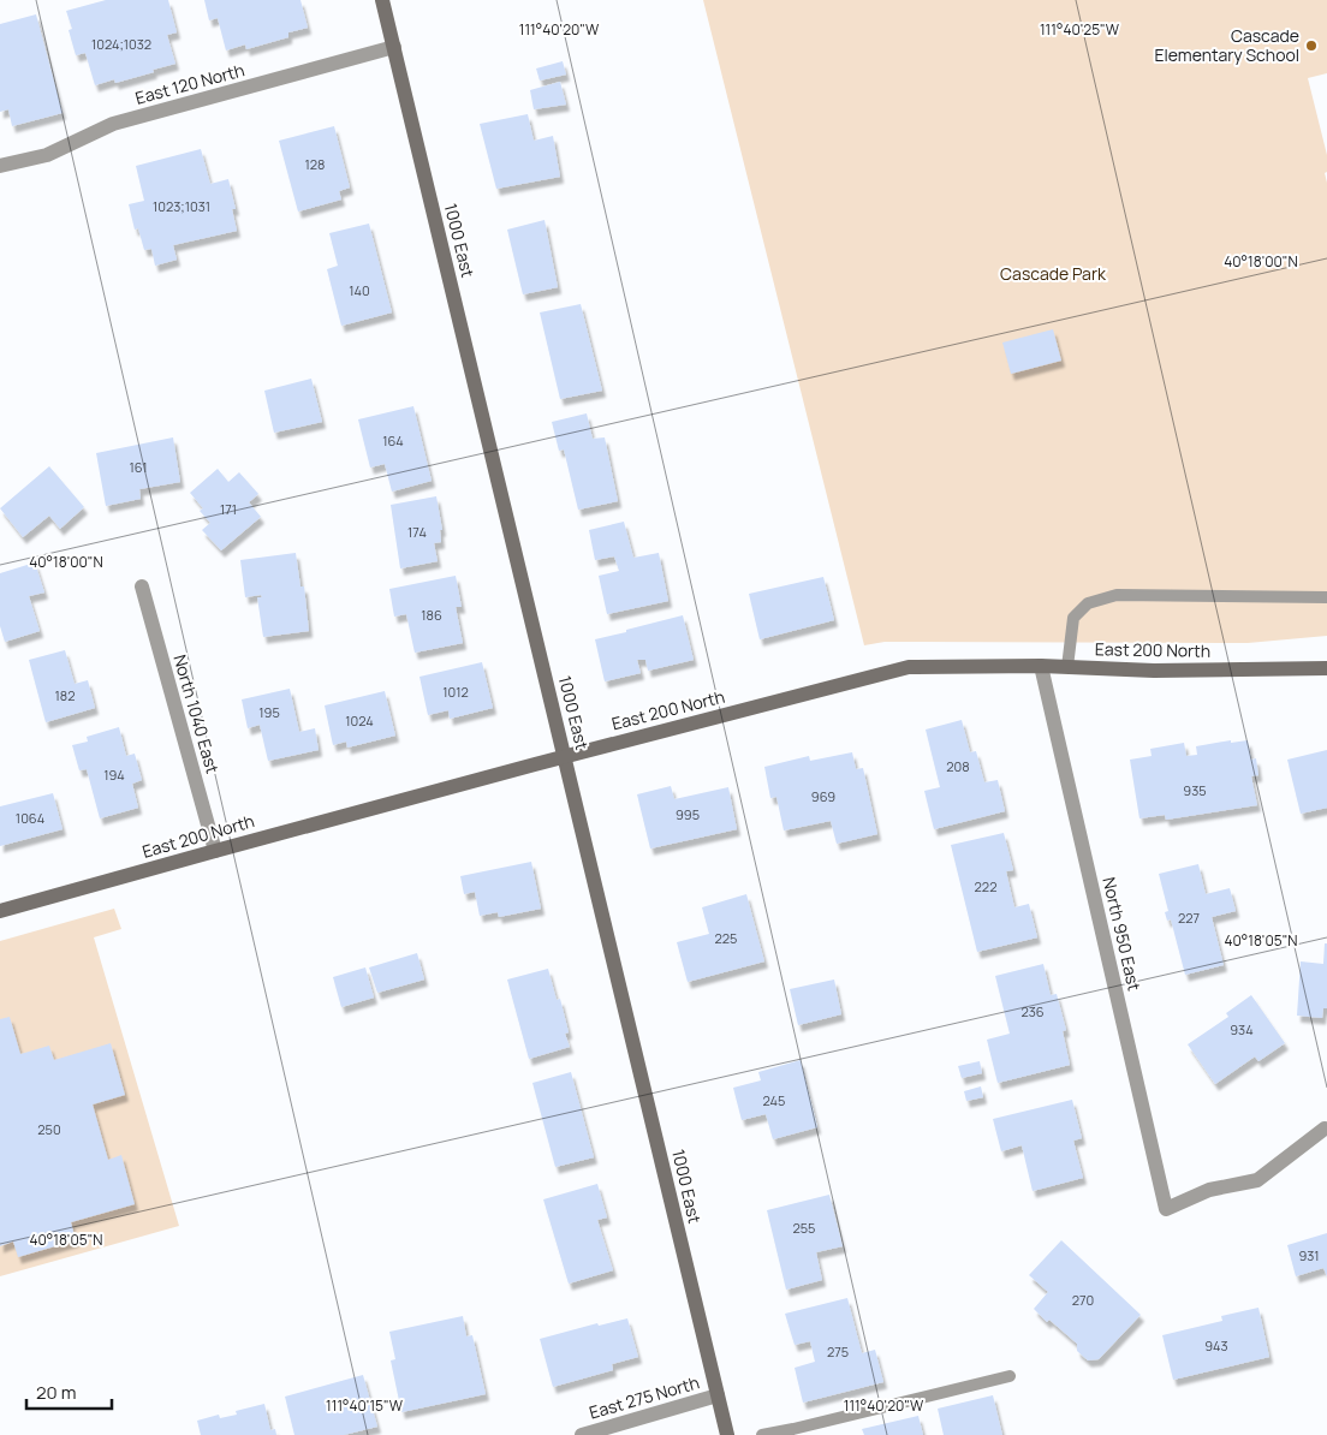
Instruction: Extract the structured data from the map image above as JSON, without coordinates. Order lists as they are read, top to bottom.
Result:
{
  "streets": {
    "street": [
      "East 120 North",
      "1000 East",
      "East 200 North",
      "North 1040 East",
      "North 950 East",
      "East 275 North"
    ]
  },
  "crossings": [
    ["East 120 North", "1000 East"],
    ["1000 East", "East 200 North"],
    ["1000 East", "East 275 North"],
    ["East 200 North", "North 1040 East"],
    ["East 200 North", "North 950 East"]
  ],
  "parks": ["Cascade Park"],
  "places": ["Cascade Elementary School"],
  "house_numbers": [
    "1024;1032",
    "128",
    "1023;1031",
    "140",
    "164",
    "161",
    "171",
    "174",
    "186",
    "1012",
    "182",
    "195",
    "1024",
    "208",
    "194",
    "935",
    "969",
    "995",
    "1064",
    "222",
    "227",
    "225",
    "236",
    "934",
    "245",
    "250",
    "255",
    "931",
    "270",
    "943",
    "275"
  ],
  "scale_bar": "20 m",
  "coordinates": [
    "111°40'20\"W",
    "111°40'25\"W",
    "40°18'00\"N",
    "40°18'05\"N",
    "111°40'15\"W"
  ]
}
